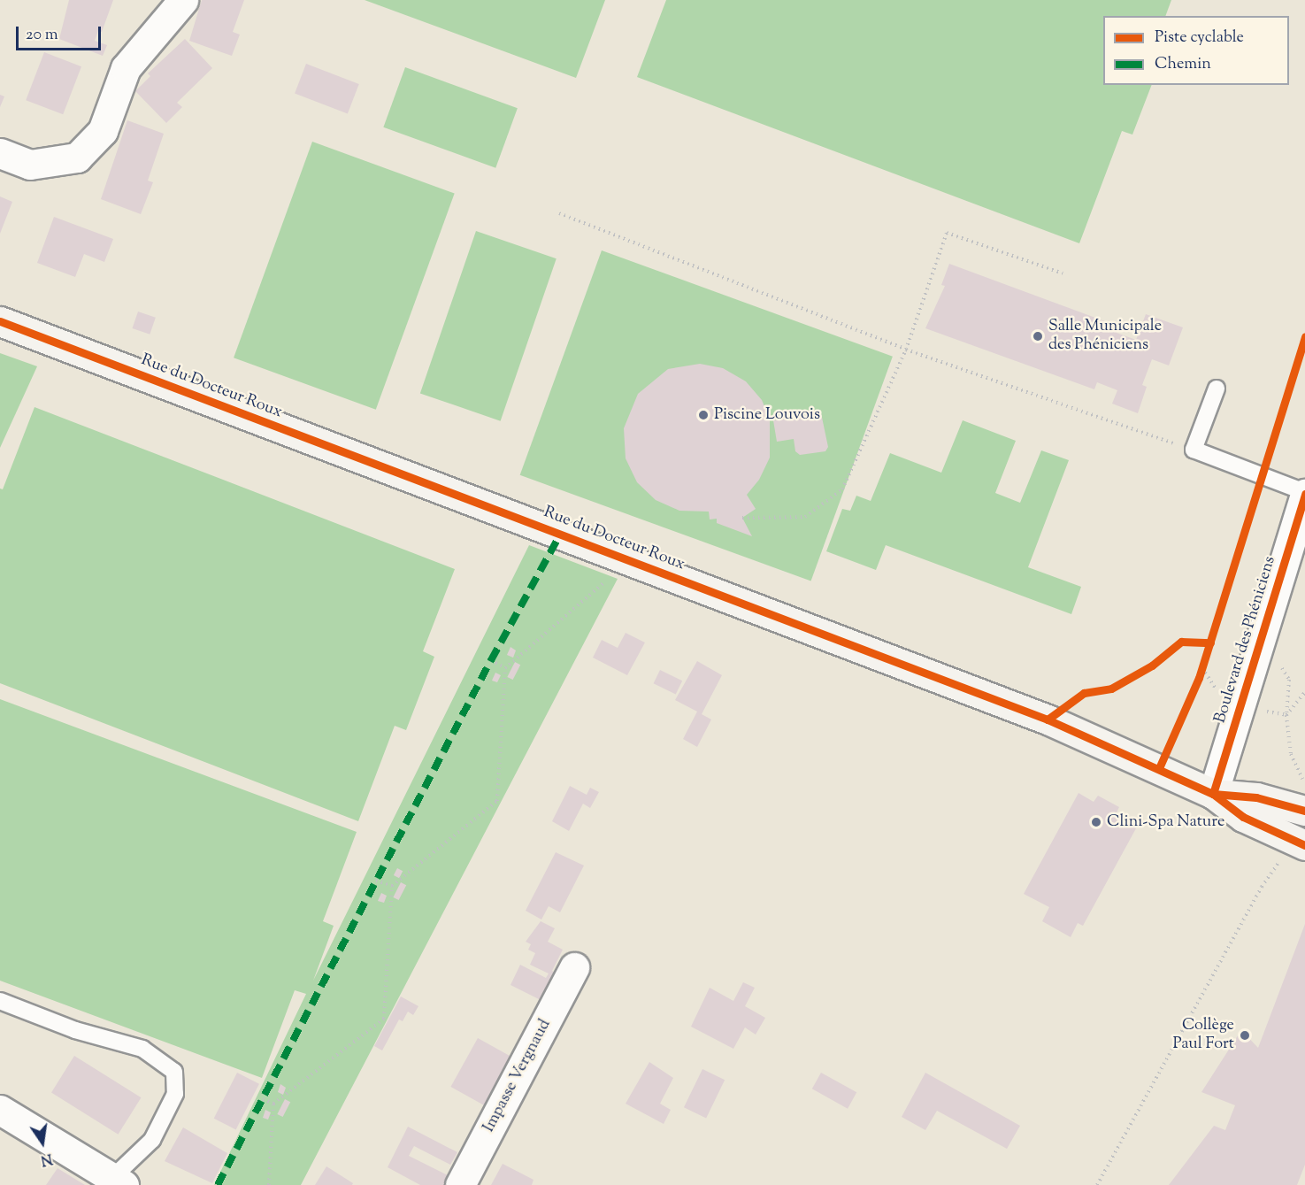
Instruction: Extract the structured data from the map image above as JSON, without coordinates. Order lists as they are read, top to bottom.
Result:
{
  "streets": {
    "street": ["Rue du Docteur Roux", "Boulevard des Phéniciens", "Impasse Vergnaud"]
  },
  "crossings": [
    ["Rue du Docteur Roux", "Boulevard des Phéniciens"]
  ],
  "places": [
    "Salle Municipale des Phéniciens",
    "Piscine Louvois",
    "Clini-Spa Nature",
    "Collège Paul Fort"
  ],
  "legend": ["Piste cyclable", "Chemin"],
  "scale_bar": "20 m",
  "north": "bottom"
}
